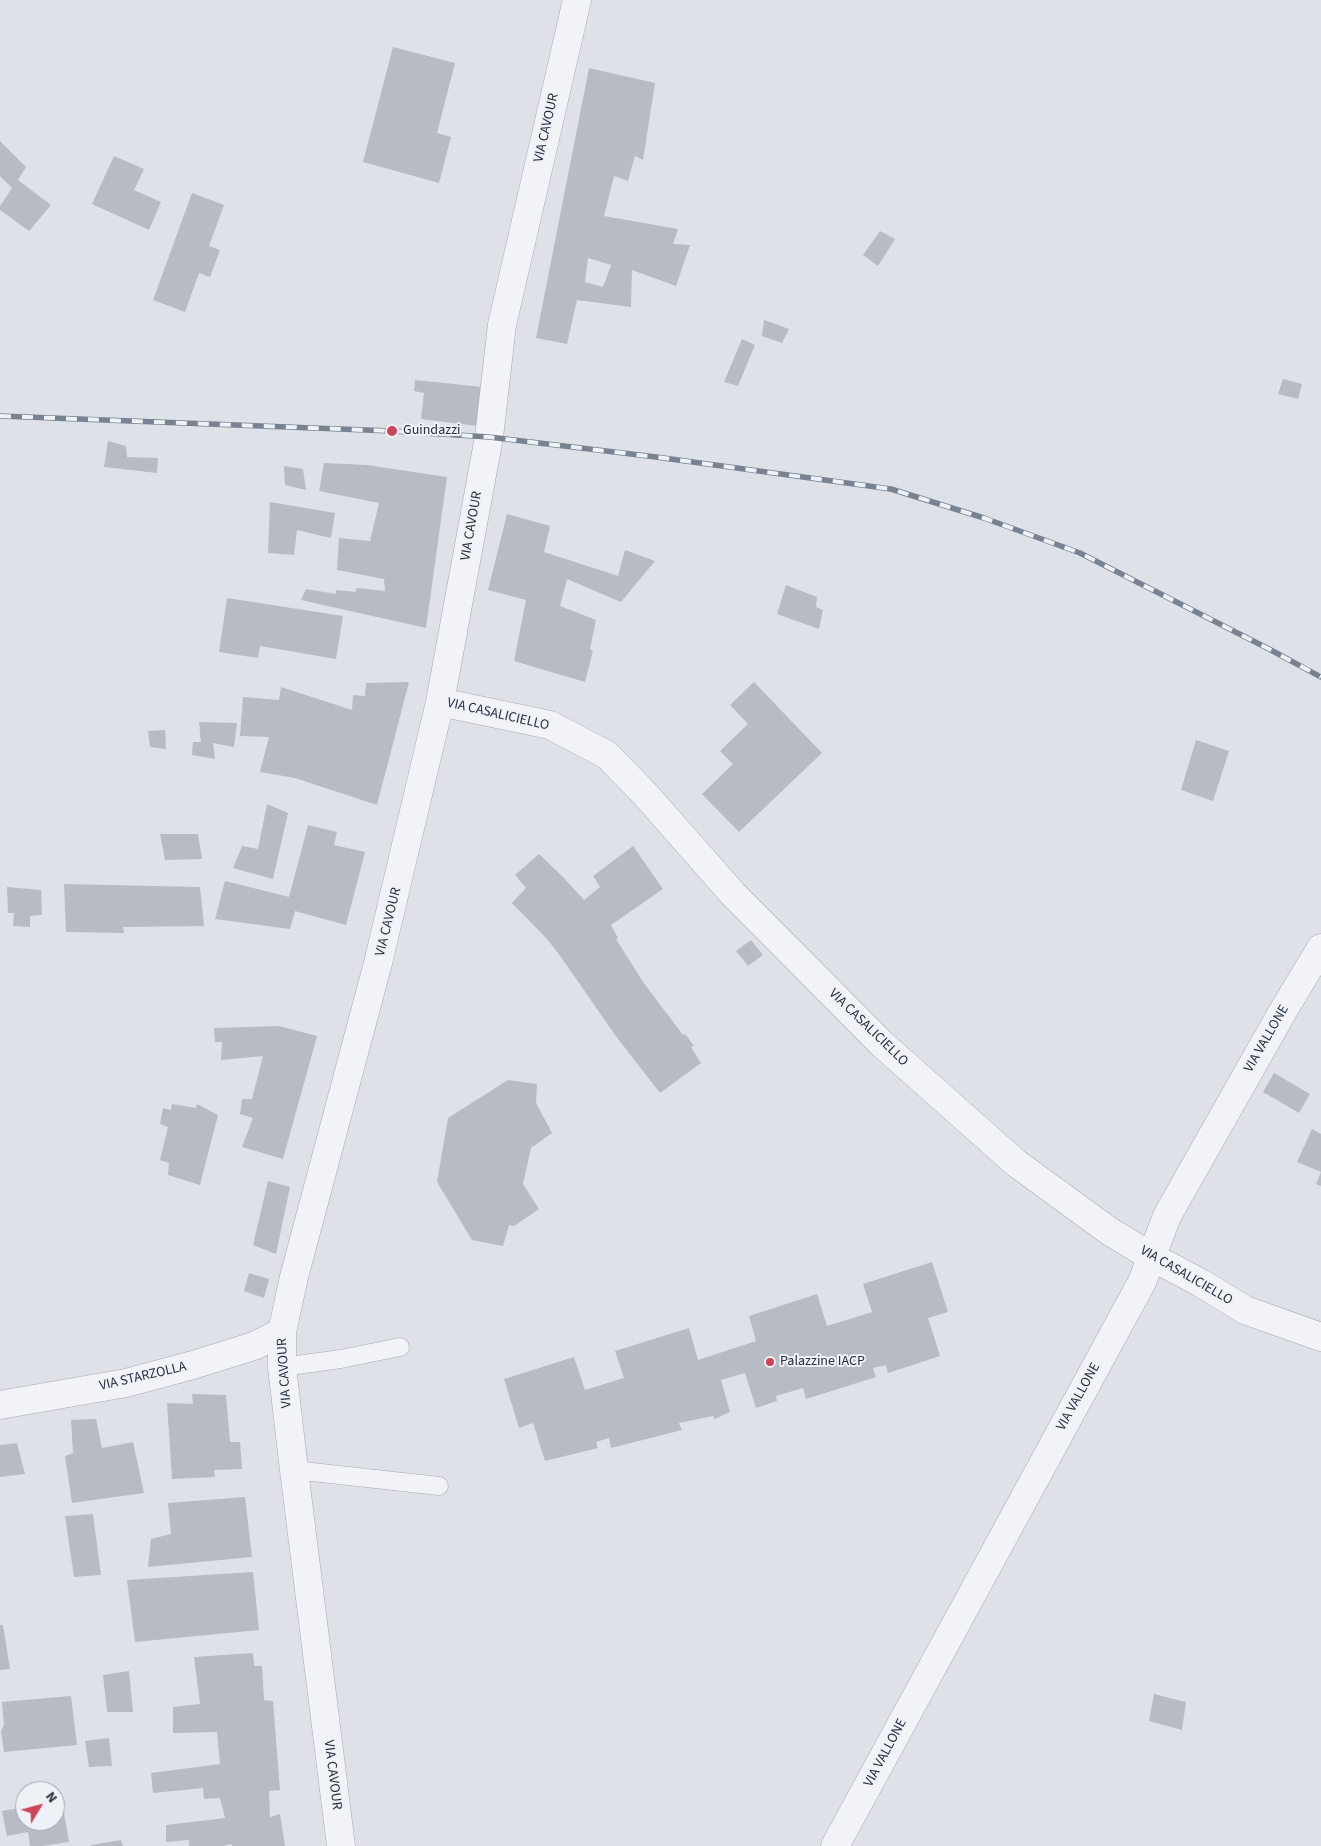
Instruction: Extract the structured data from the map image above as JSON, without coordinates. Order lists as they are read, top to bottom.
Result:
{
  "streets": {
    "street": [
      "VIA CAVOUR",
      "VIA CASALICIELLO",
      "VIA VALLONE",
      "VIA STARZOLLA"
    ]
  },
  "crossings": [
    ["VIA CAVOUR", "VIA CASALICIELLO"],
    ["VIA CAVOUR", "VIA STARZOLLA"],
    ["VIA CASALICIELLO", "VIA VALLONE"]
  ],
  "places": ["Guindazzi", "Palazzine IACP"],
  "north": "top right"
}
